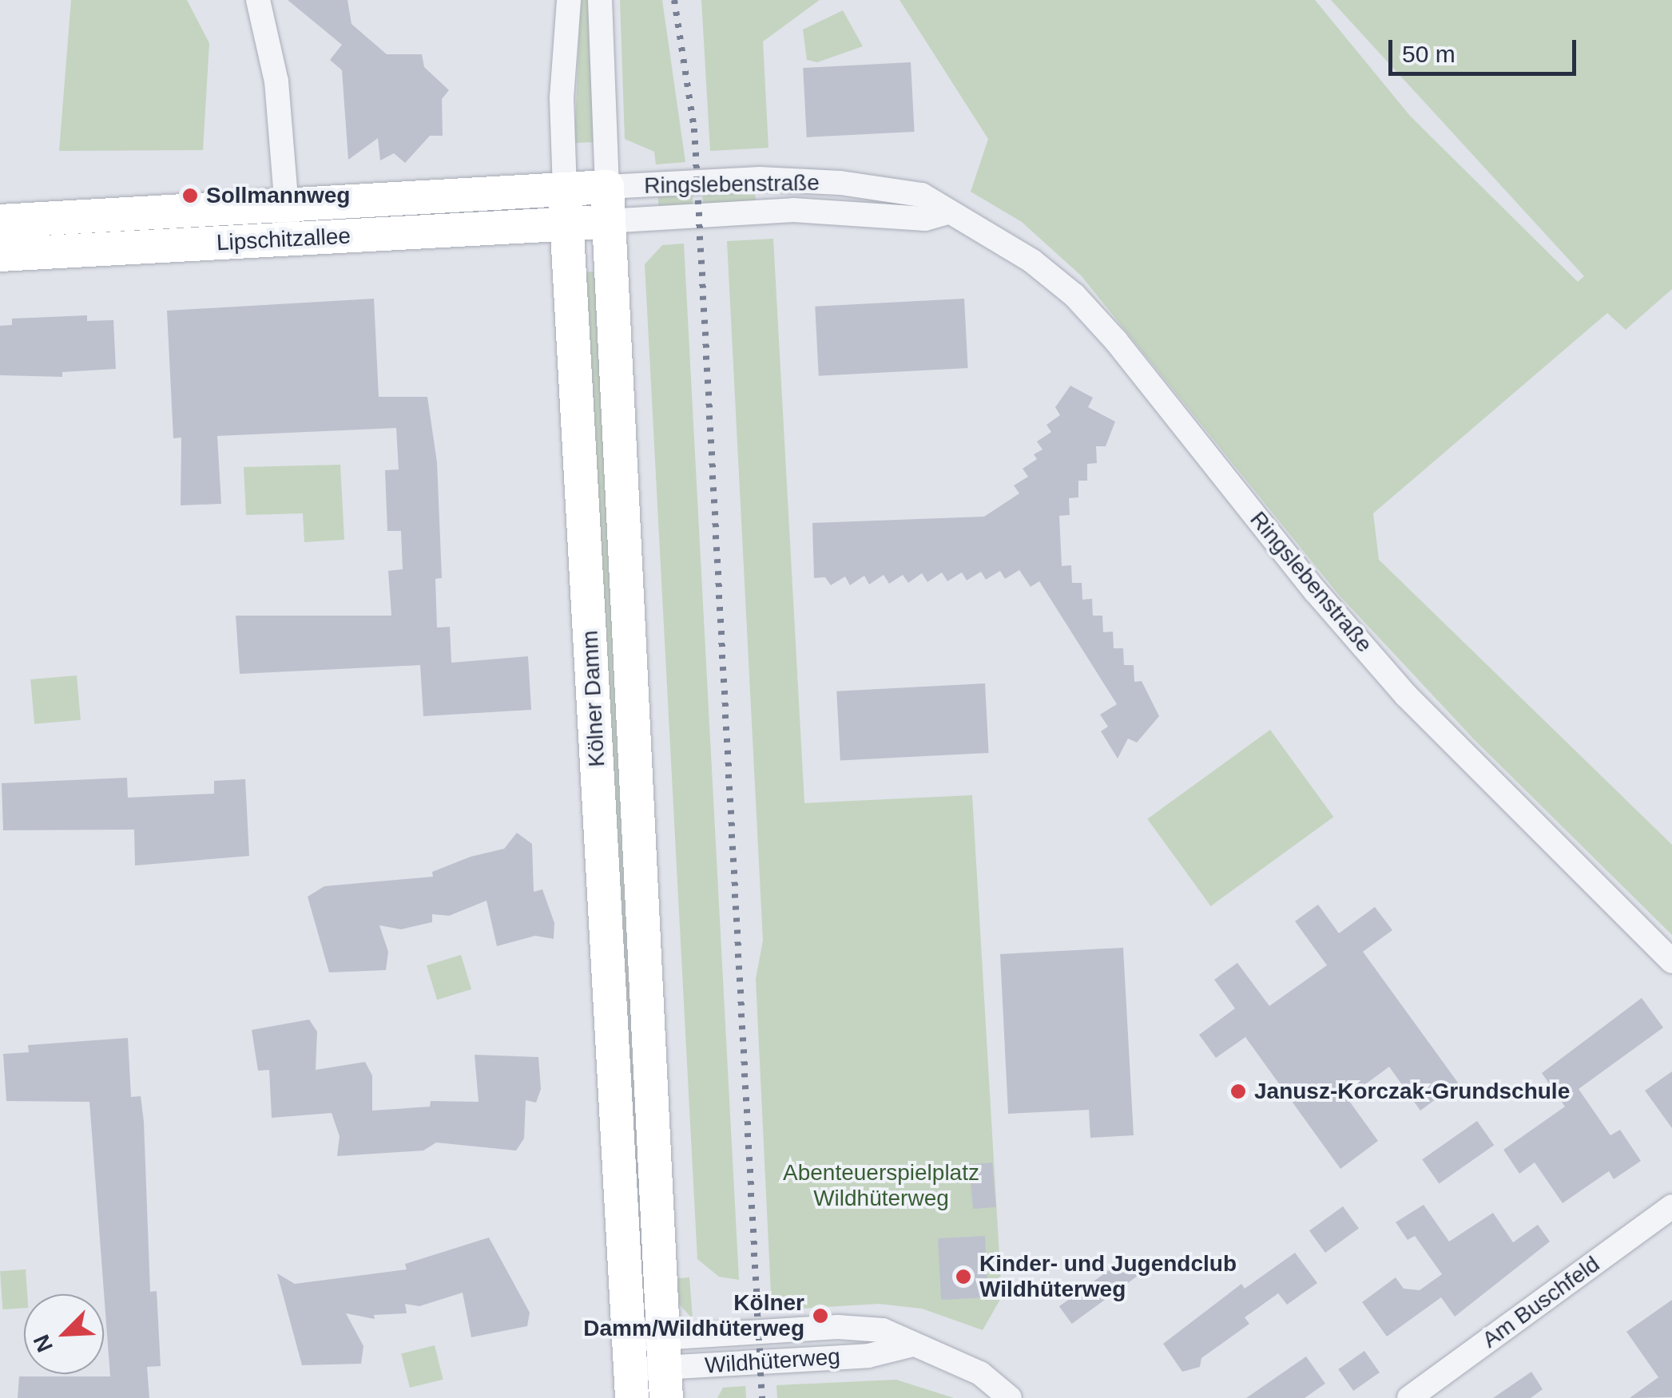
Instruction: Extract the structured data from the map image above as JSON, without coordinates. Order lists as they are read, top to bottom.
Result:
{
  "streets": {
    "street": [
      "Ringslebenstraße",
      "Lipschitzallee",
      "Kölner Damm",
      "Am Buschfeld",
      "Wildhüterweg"
    ]
  },
  "crossings": [
    ["Ringslebenstraße", "Lipschitzallee"],
    ["Ringslebenstraße", "Kölner Damm"],
    ["Lipschitzallee", "Kölner Damm"],
    ["Kölner Damm", "Wildhüterweg"]
  ],
  "parks": ["Abenteuerspielplatz Wildhüterweg"],
  "places": [
    "Sollmannweg",
    "Janusz-Korczak-Grundschule",
    "Kinder- und Jugendclub Wildhüterweg",
    "Kölner Damm/Wildhüterweg"
  ],
  "scale_bar": "50 m",
  "north": "bottom left"
}
